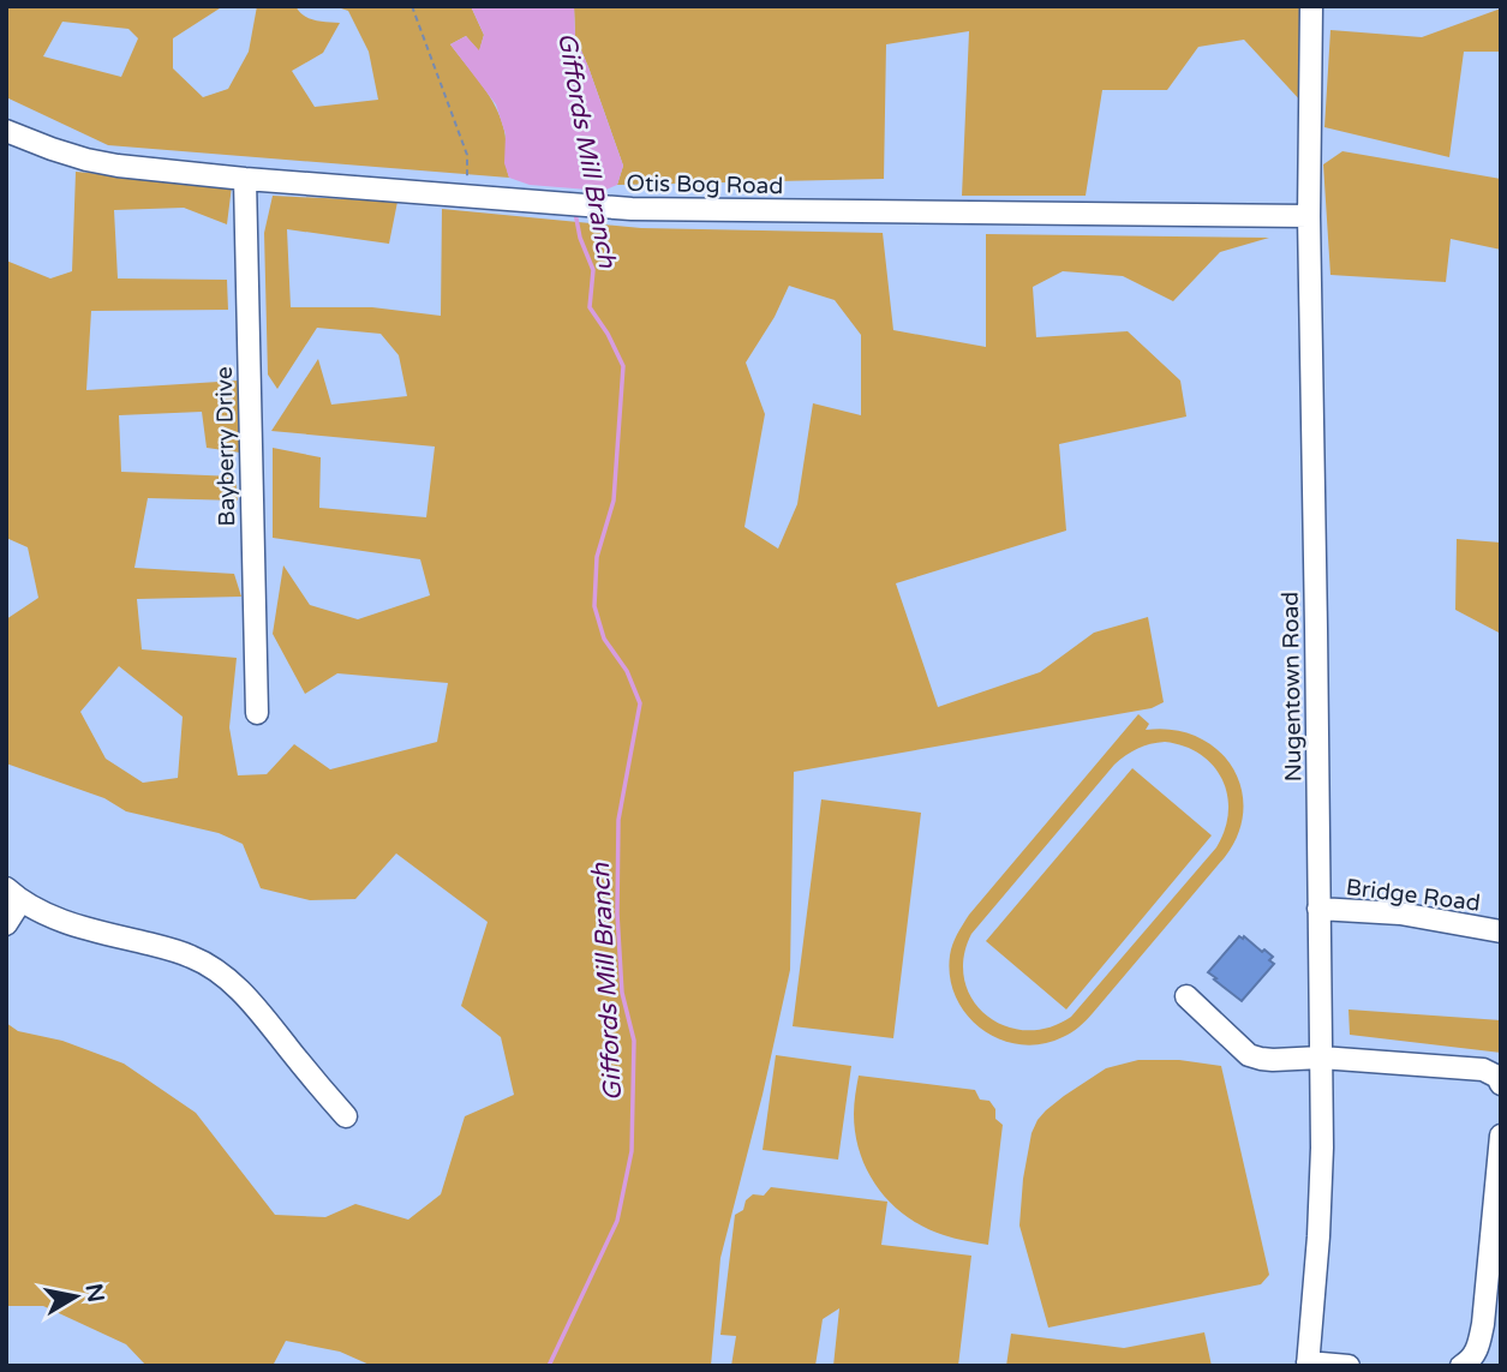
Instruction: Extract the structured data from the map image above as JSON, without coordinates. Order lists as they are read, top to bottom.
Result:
{
  "streets": {
    "street": [
      "Otis Bog Road",
      "Bayberry Drive",
      "Nugentown Road",
      "Bridge Road"
    ]
  },
  "crossings": [
    ["Otis Bog Road", "Bayberry Drive"],
    ["Otis Bog Road", "Nugentown Road"],
    ["Nugentown Road", "Bridge Road"]
  ],
  "water": ["Giffords Mill Branch"],
  "north": "right"
}
